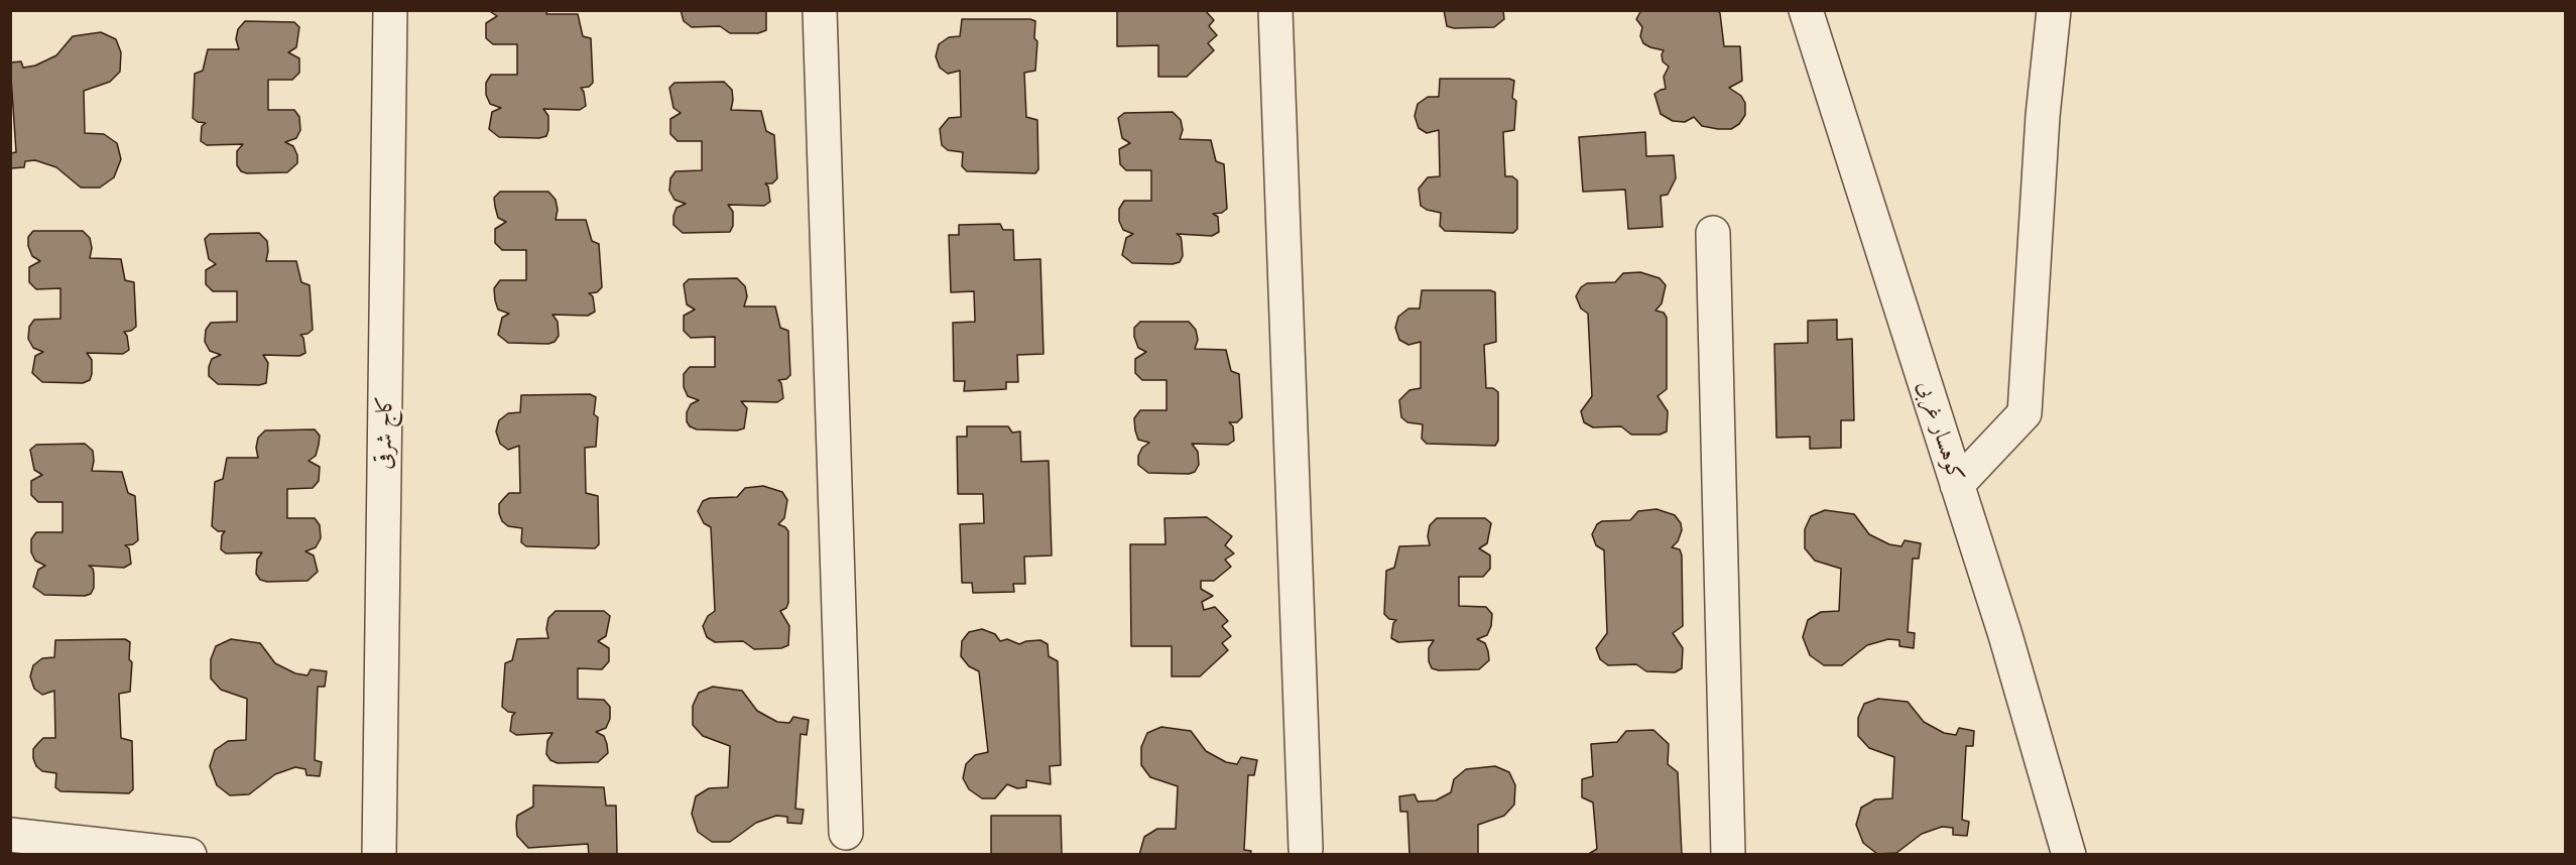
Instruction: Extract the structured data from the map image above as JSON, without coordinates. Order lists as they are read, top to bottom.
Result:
{
  "streets": {
    "street": ["کوهسار غربی", "کاج شرقی"]
  }
}
